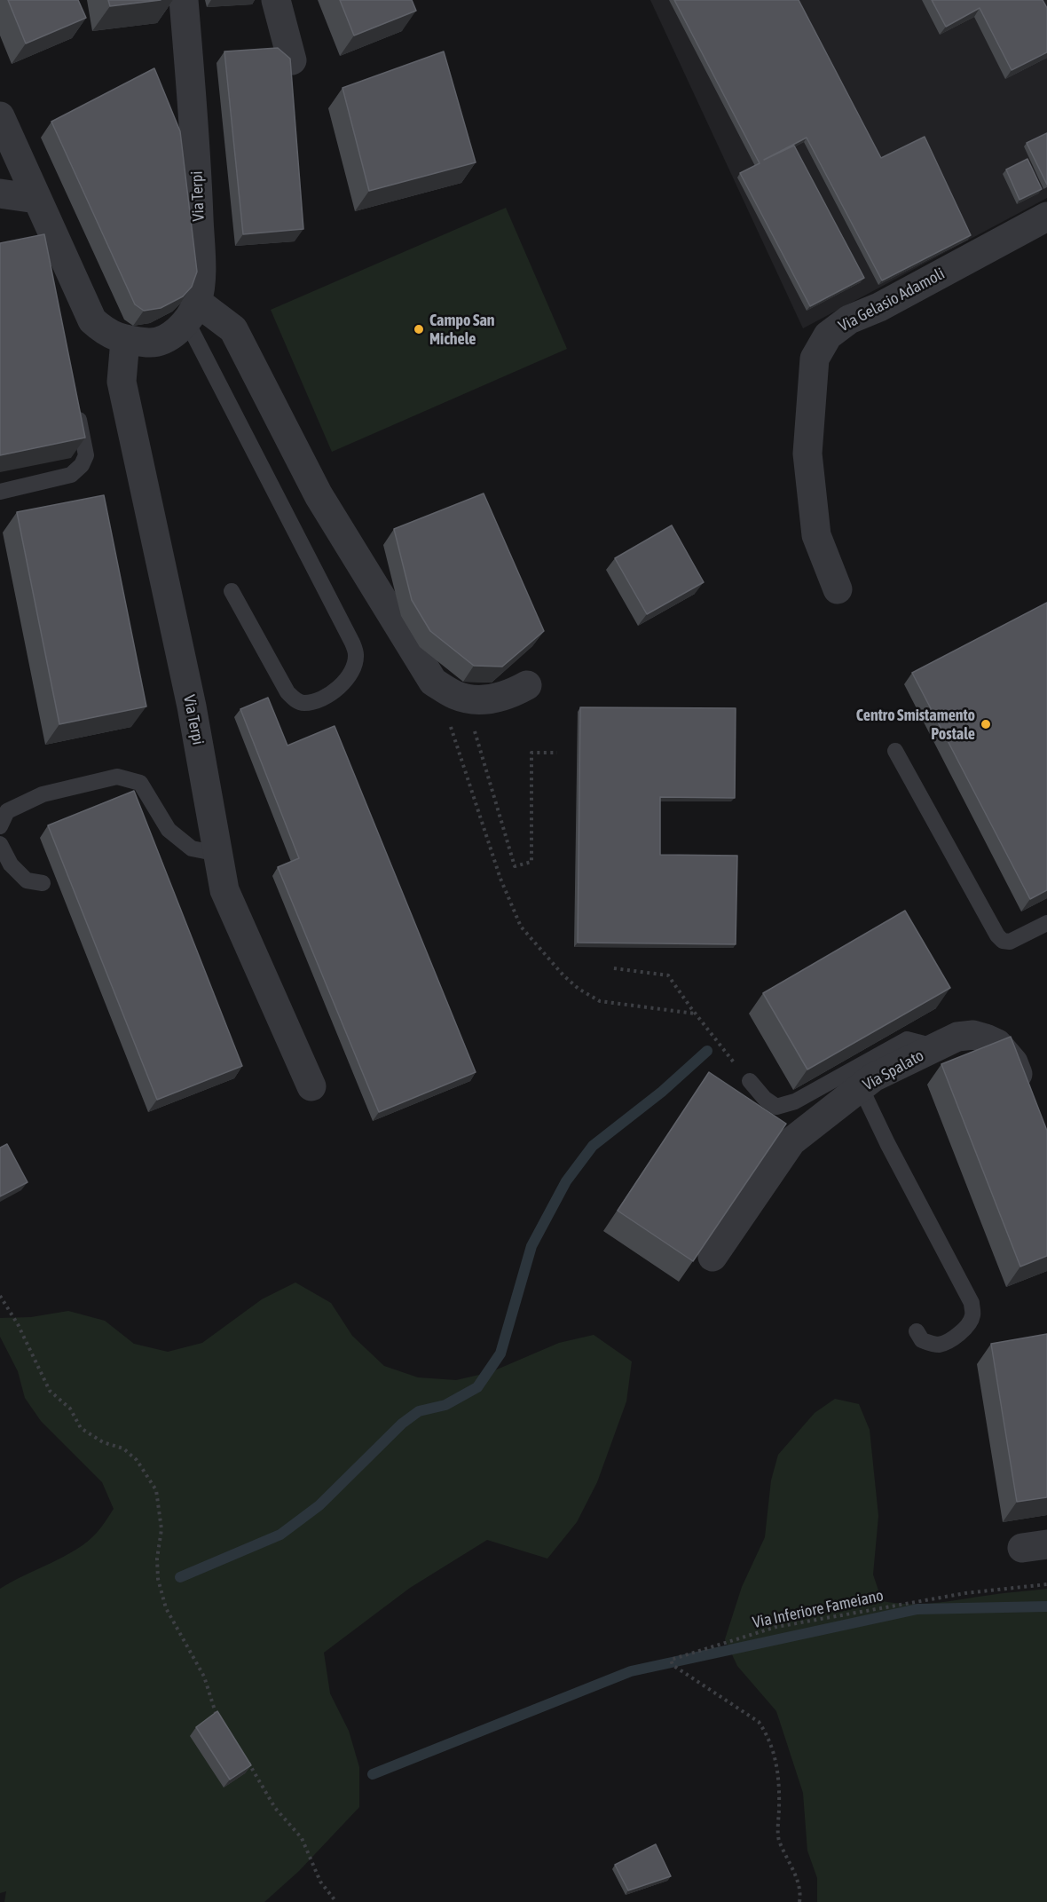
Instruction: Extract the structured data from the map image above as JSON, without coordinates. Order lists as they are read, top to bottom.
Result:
{
  "streets": {
    "street": ["Via Terpi", "Via Gelasio Adamoli", "Via Spalato"],
    "path": ["Via Inferiore Fameiano"]
  },
  "places": ["Campo San Michele", "Centro Smistamento Postale"]
}
